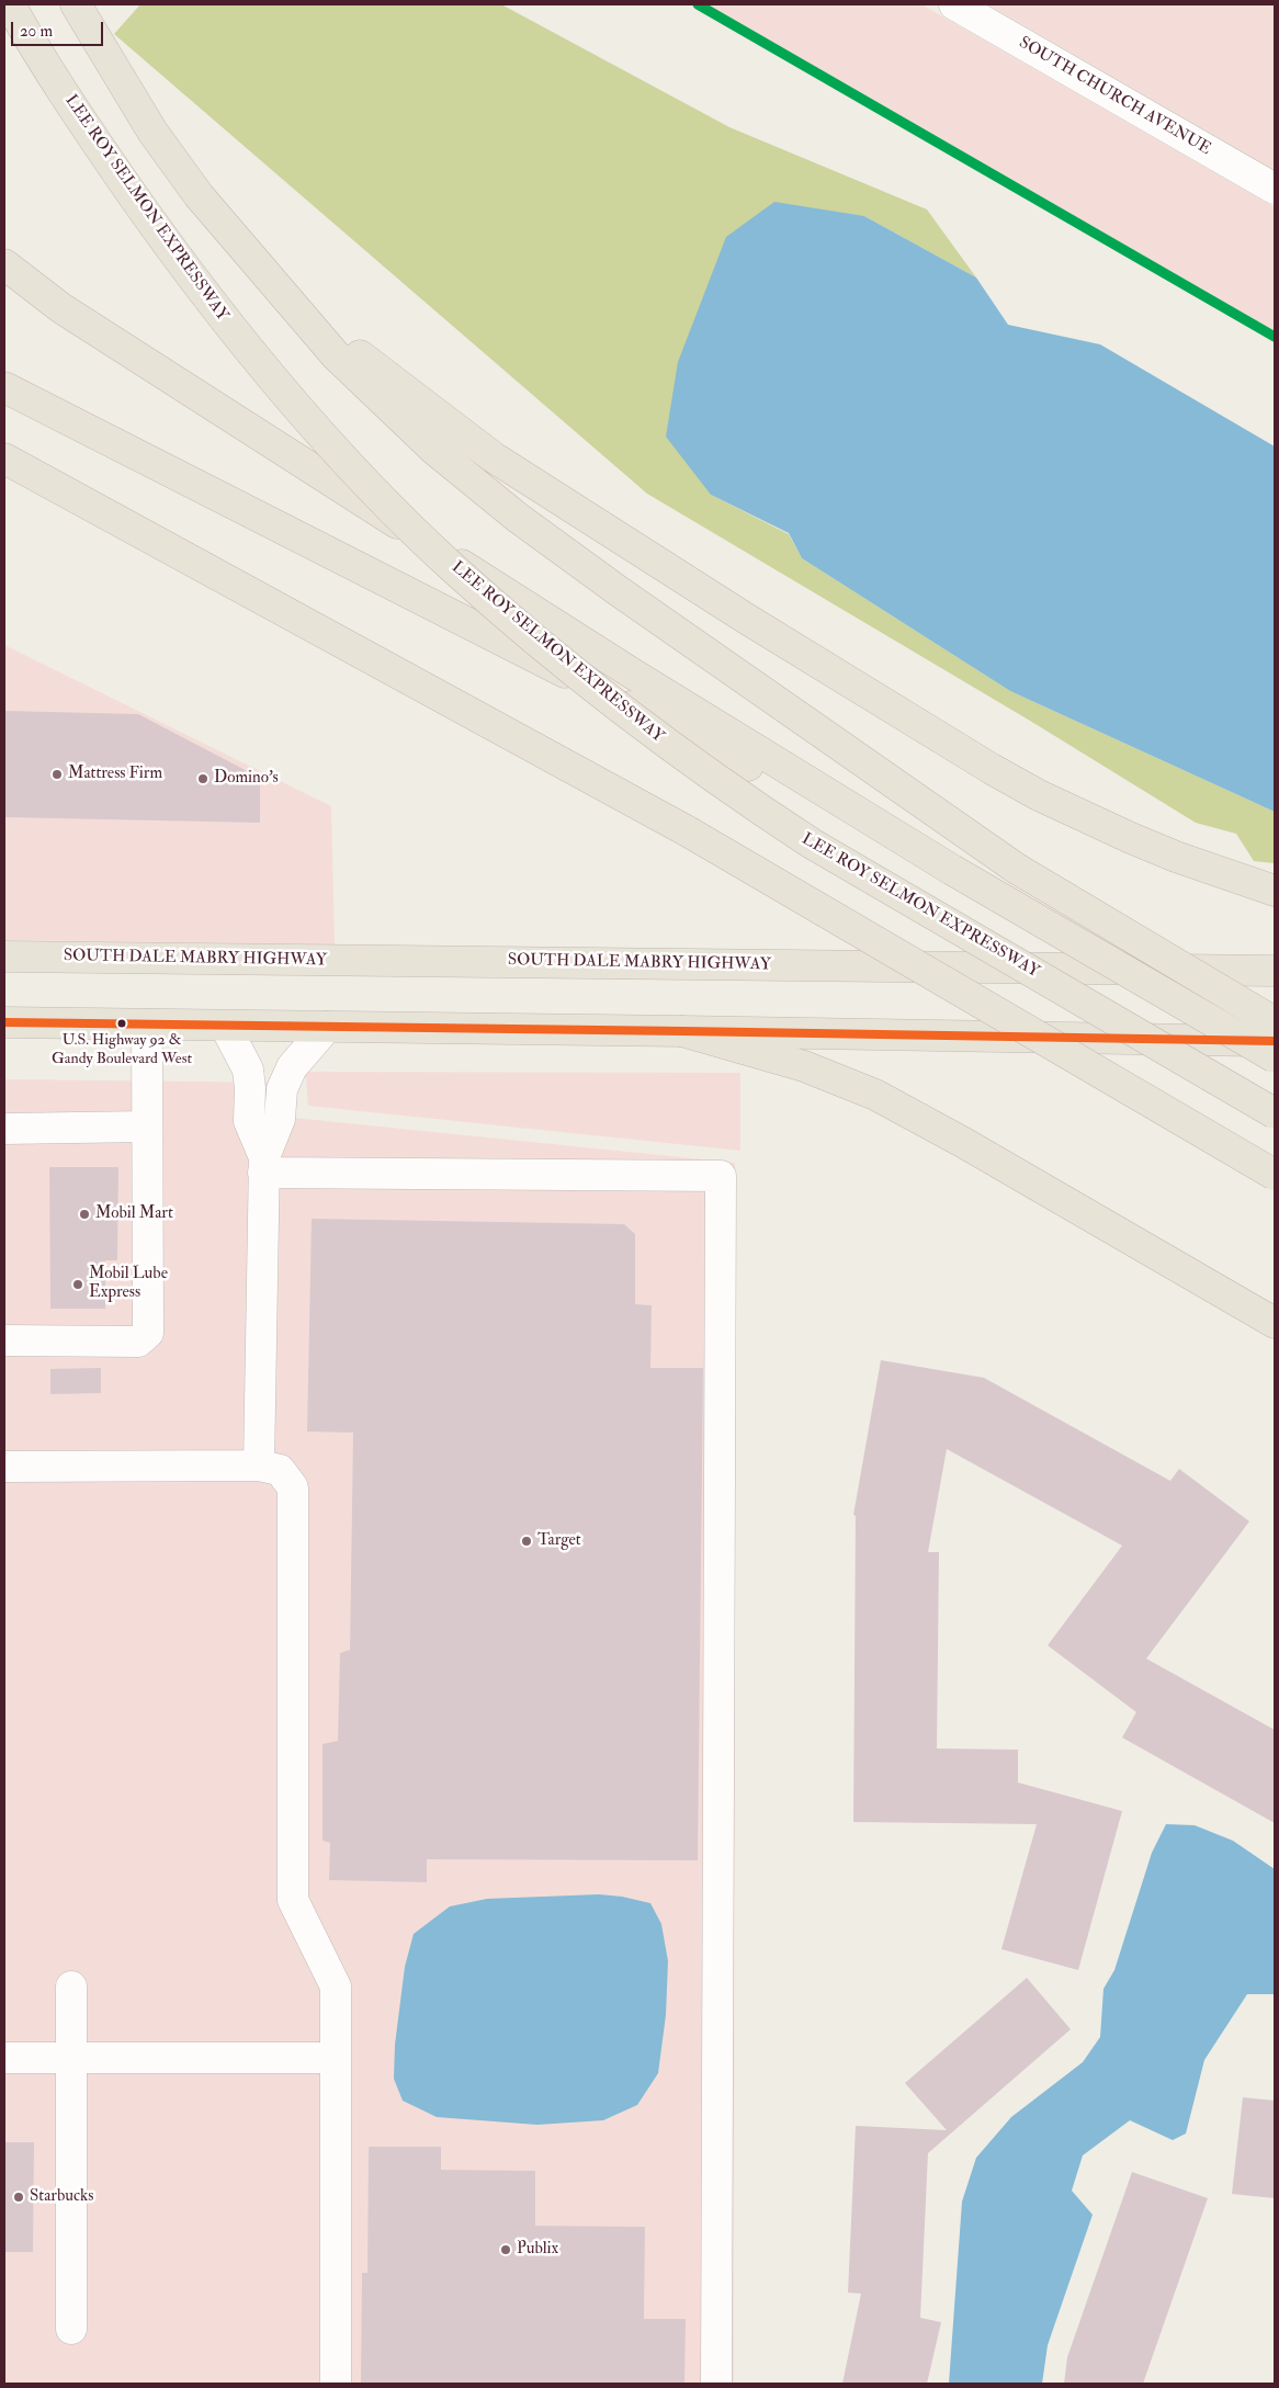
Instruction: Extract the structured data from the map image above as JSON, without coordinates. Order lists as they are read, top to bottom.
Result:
{
  "streets": {
    "main road": ["LEE ROY SELMON EXPRESSWAY", "SOUTH DALE MABRY HIGHWAY"],
    "street": ["SOUTH CHURCH AVENUE"]
  },
  "places": [
    "Mattress Firm",
    "Domino's",
    "U.S. Highway 92 & Gandy Boulevard West",
    "Mobil Mart",
    "Mobil Lube Express",
    "Target",
    "Starbucks",
    "Publix"
  ],
  "scale_bar": "20 m"
}
